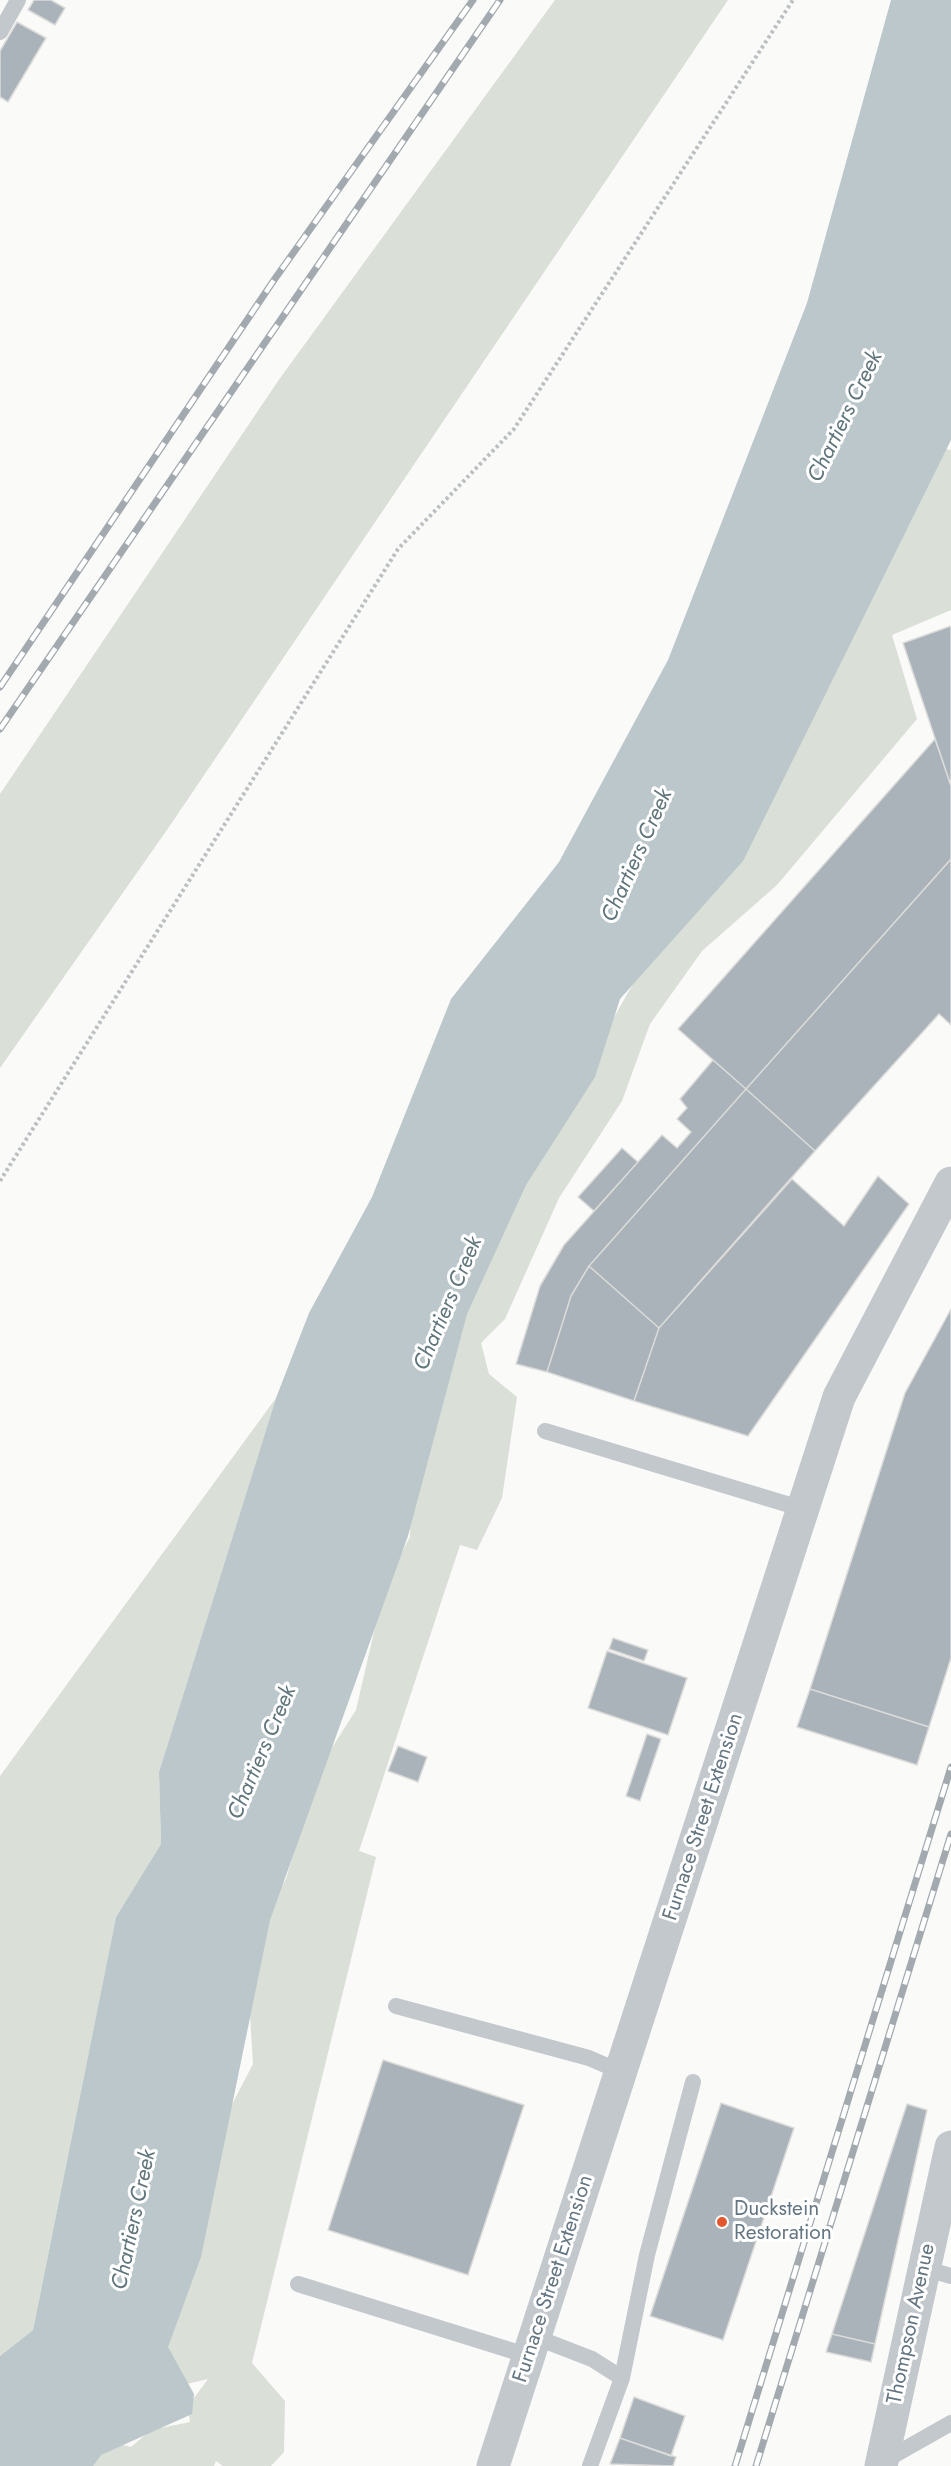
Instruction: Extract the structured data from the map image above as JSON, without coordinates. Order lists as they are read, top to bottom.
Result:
{
  "streets": {
    "street": ["Furnace Street Extension", "Thompson Avenue"]
  },
  "water": ["Chartiers Creek"],
  "places": ["Duckstein Restoration"]
}
